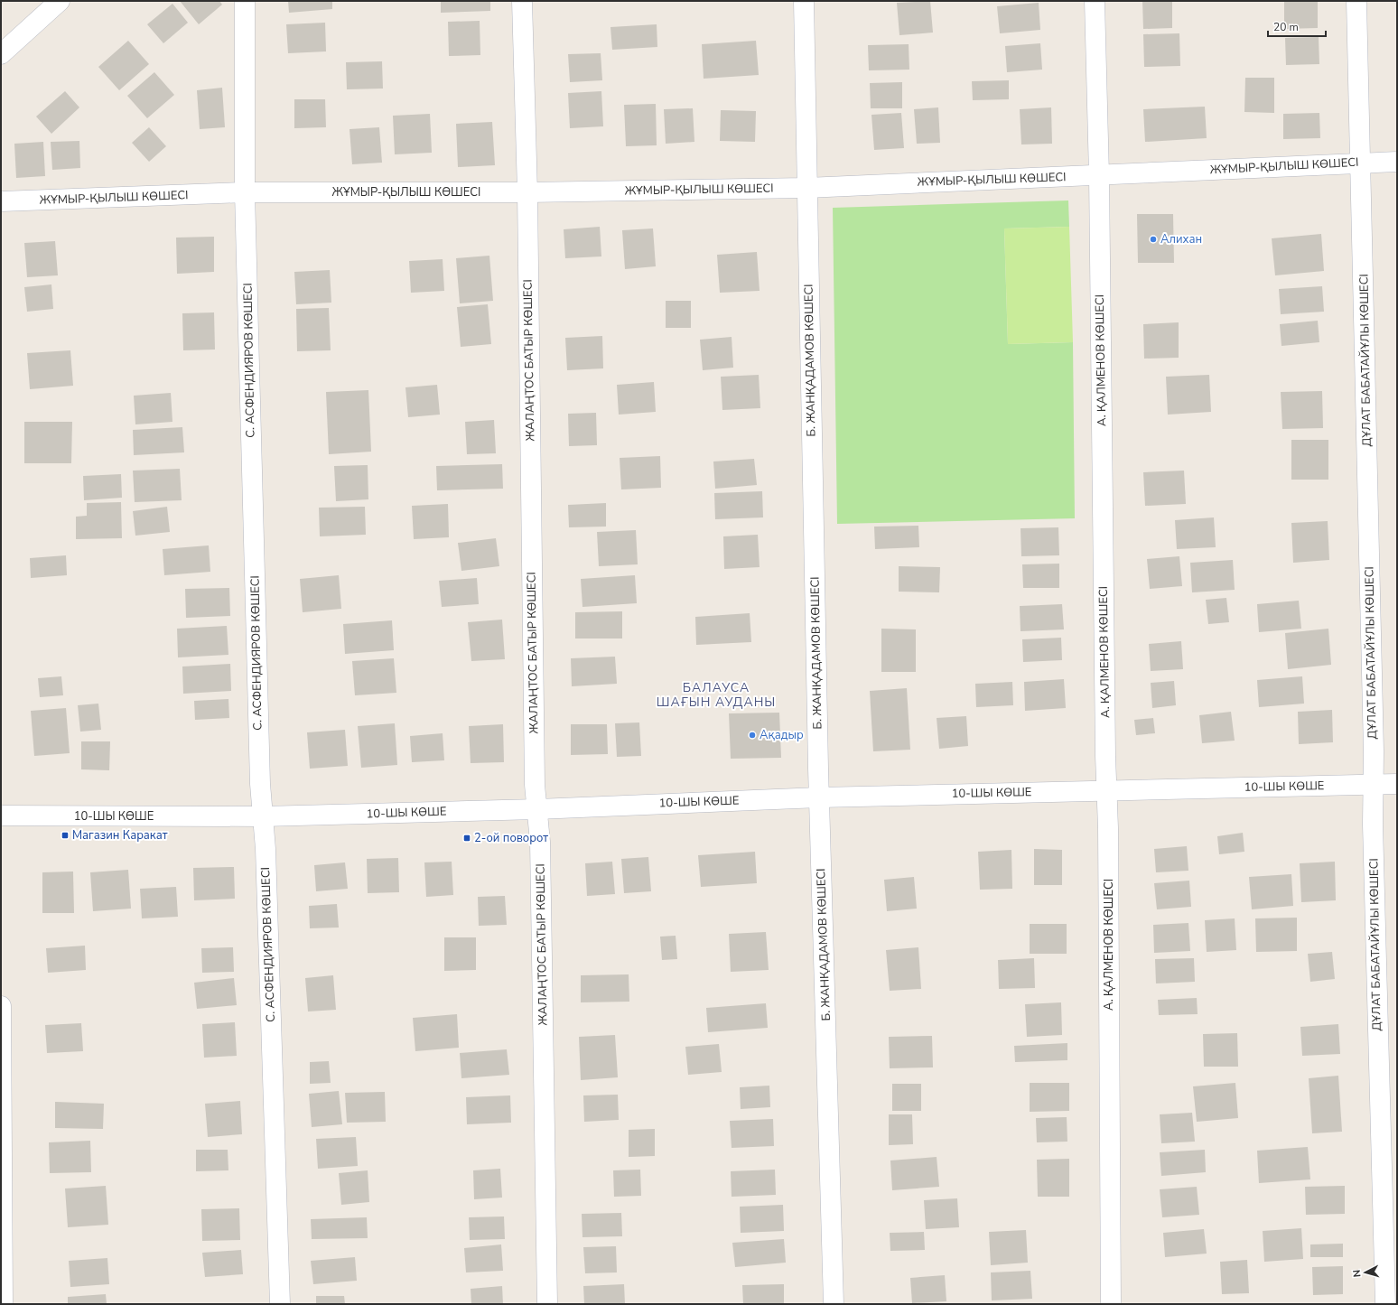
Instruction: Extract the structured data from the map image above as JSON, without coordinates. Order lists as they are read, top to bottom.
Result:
{
  "streets": {
    "street": [
      "ЖҰМЫР-ҚЫЛЫШ КӨШЕСІ",
      "С. АСФЕНДИЯРОВ КӨШЕСІ",
      "ЖАЛАҢТОС БАТЫР КӨШЕСІ",
      "Б. ЖАНҚАДАМОВ КӨШЕСІ",
      "А. ҚАЛМЕНОВ КӨШЕСІ",
      "ДҰЛАТ БАБАТАЙҰЛЫ КӨШЕСІ",
      "10-ШЫ КӨШЕ"
    ]
  },
  "crossings": [
    ["ЖҰМЫР-ҚЫЛЫШ КӨШЕСІ", "С. АСФЕНДИЯРОВ КӨШЕСІ"],
    ["ЖҰМЫР-ҚЫЛЫШ КӨШЕСІ", "ЖАЛАҢТОС БАТЫР КӨШЕСІ"],
    ["ЖҰМЫР-ҚЫЛЫШ КӨШЕСІ", "Б. ЖАНҚАДАМОВ КӨШЕСІ"],
    ["ЖҰМЫР-ҚЫЛЫШ КӨШЕСІ", "А. ҚАЛМЕНОВ КӨШЕСІ"],
    ["ЖҰМЫР-ҚЫЛЫШ КӨШЕСІ", "ДҰЛАТ БАБАТАЙҰЛЫ КӨШЕСІ"],
    ["С. АСФЕНДИЯРОВ КӨШЕСІ", "10-ШЫ КӨШЕ"],
    ["ЖАЛАҢТОС БАТЫР КӨШЕСІ", "10-ШЫ КӨШЕ"],
    ["Б. ЖАНҚАДАМОВ КӨШЕСІ", "10-ШЫ КӨШЕ"],
    ["А. ҚАЛМЕНОВ КӨШЕСІ", "10-ШЫ КӨШЕ"],
    ["ДҰЛАТ БАБАТАЙҰЛЫ КӨШЕСІ", "10-ШЫ КӨШЕ"]
  ],
  "districts": ["БАЛАУСА ШАҒЫН АУДАНЫ"],
  "places": {
    "other": ["Алихан", "Ақадыр"],
    "transit": ["Магазин Каракат", "2-ой поворот"]
  },
  "scale_bar": "20 m",
  "north": "left"
}
